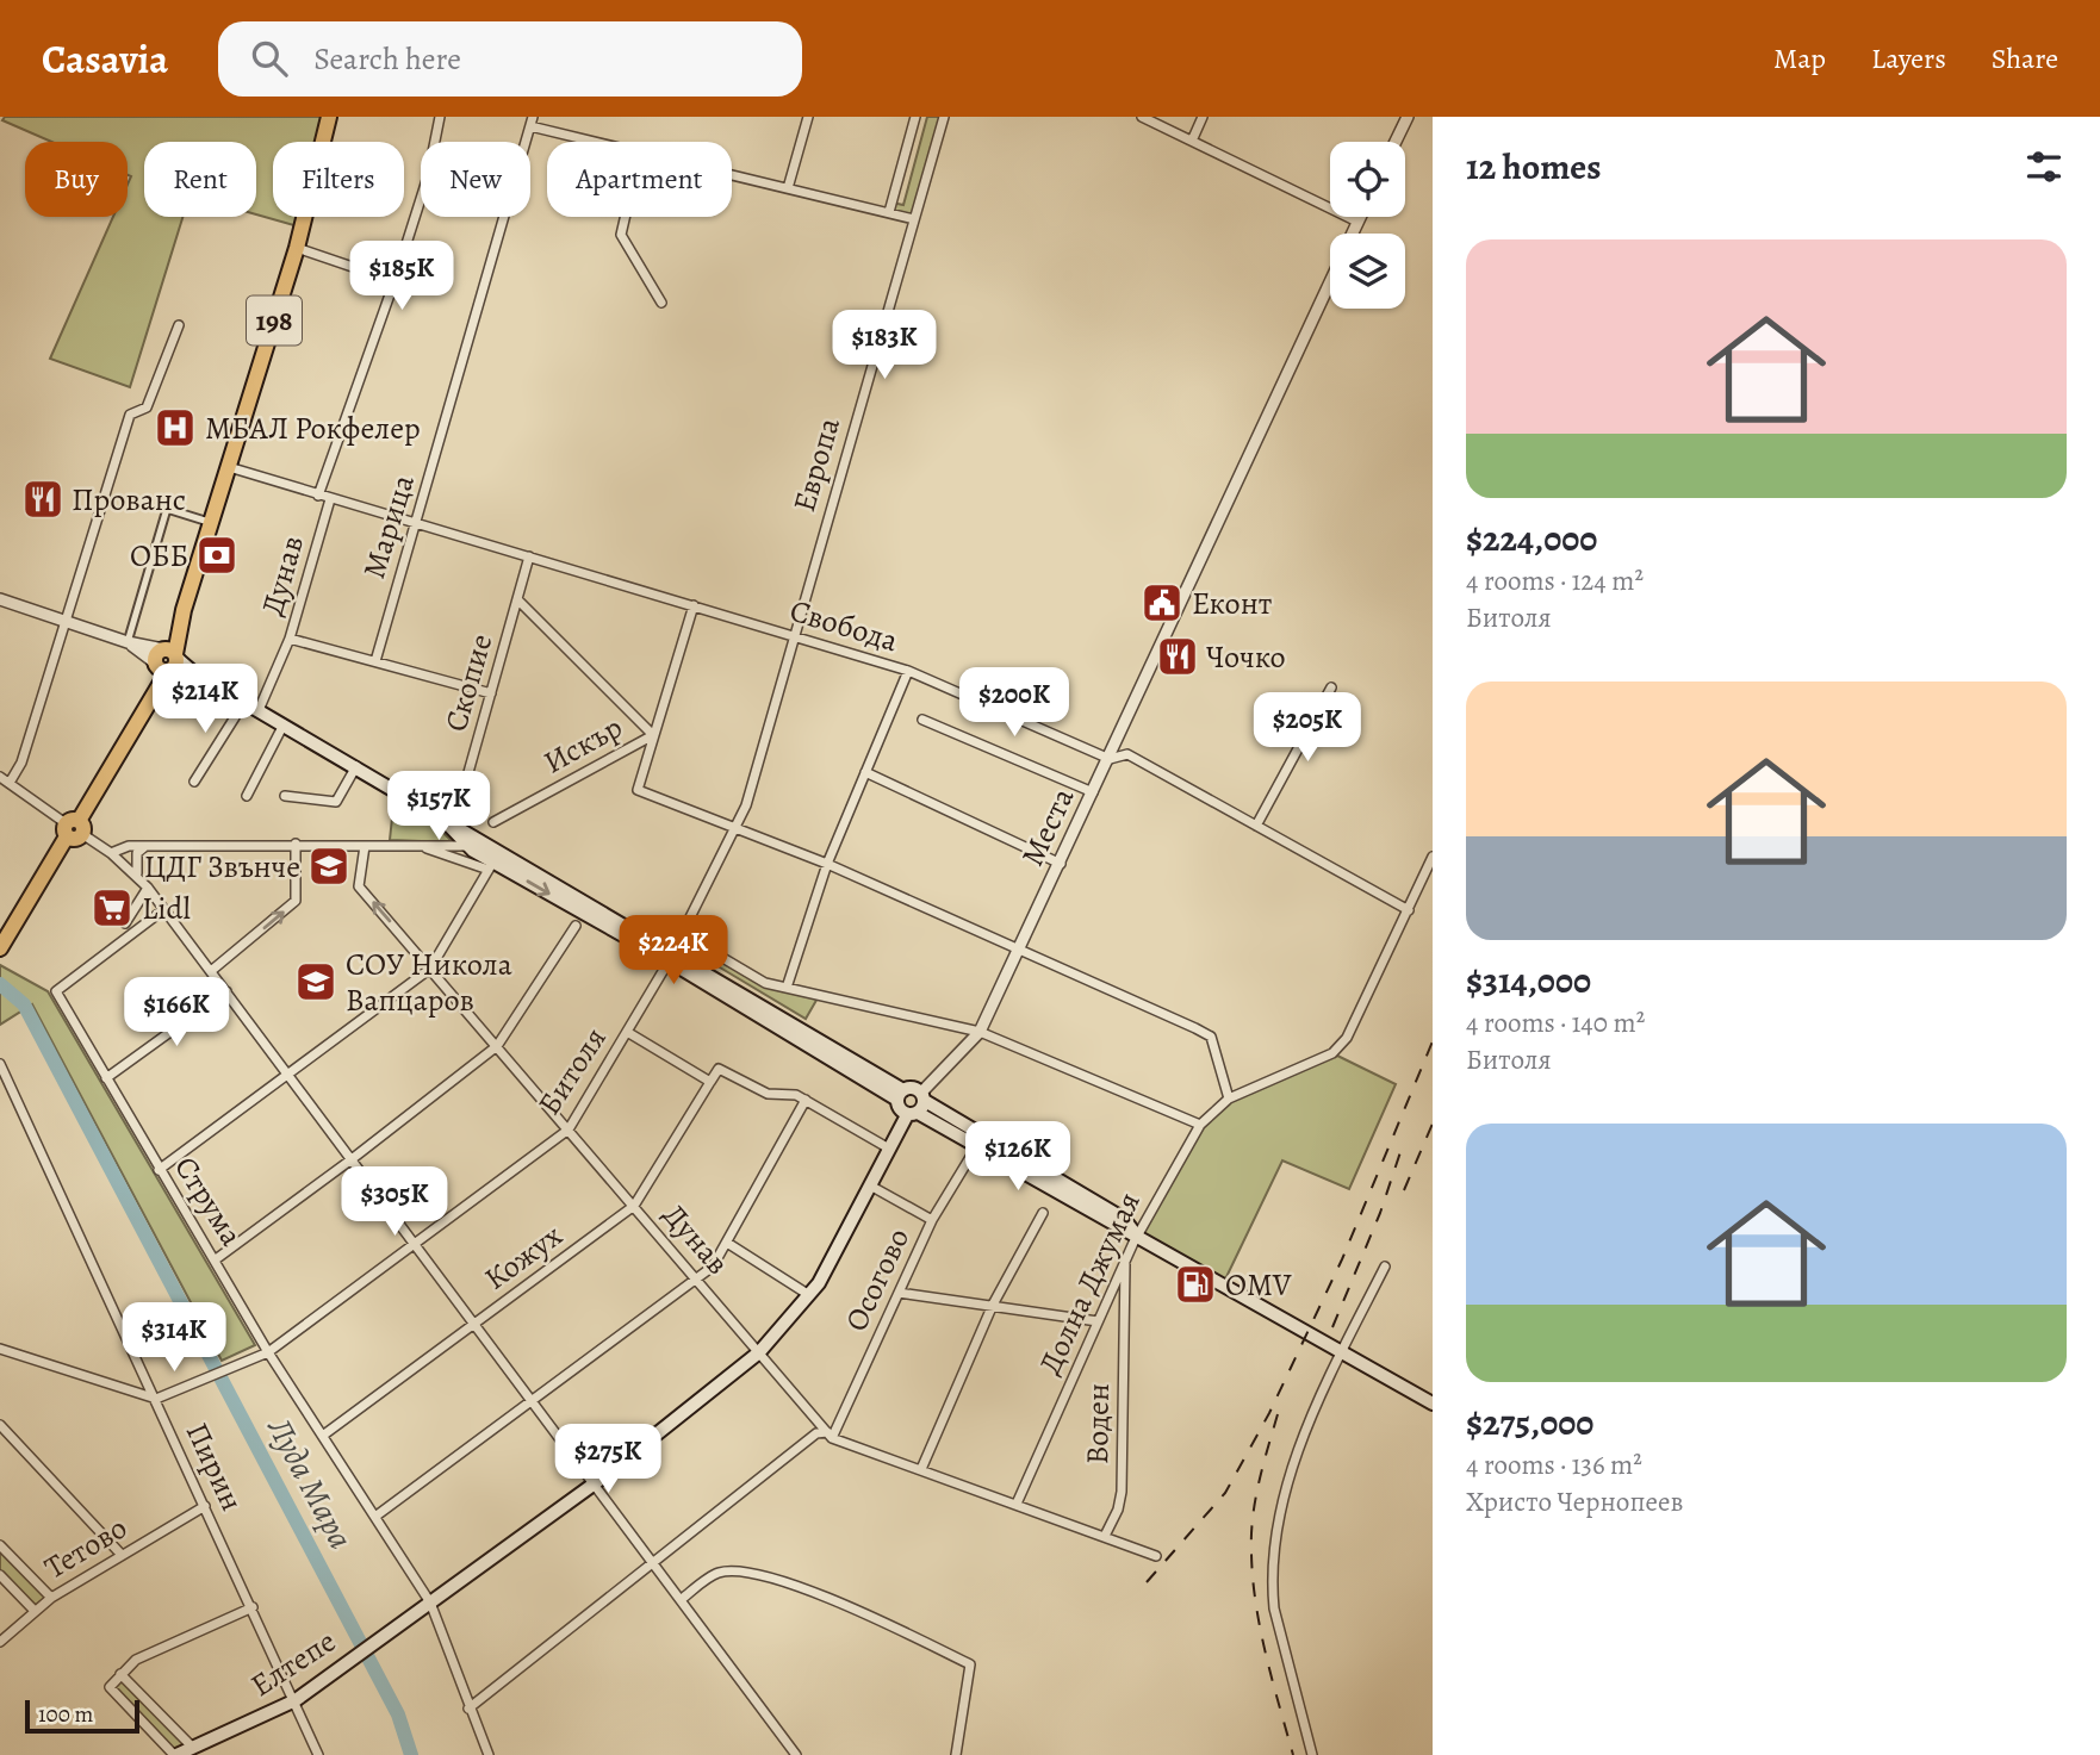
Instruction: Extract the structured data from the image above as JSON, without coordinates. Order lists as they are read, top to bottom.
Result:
{
  "streets": {
    "main road": ["198", "Елтепе"],
    "street": [
      "Европа",
      "Марица",
      "Дунав",
      "Свобода",
      "Скопие",
      "Искър",
      "Места",
      "Битоля",
      "Струма",
      "Кожух",
      "Осогово",
      "Долна Джумая",
      "Воден",
      "Пирин",
      "Тетово"
    ]
  },
  "crossings": [
    ["198", "Свобода"],
    ["Европа", "Свобода"],
    ["Европа", "Битоля"],
    ["Марица", "Свобода"],
    ["Дунав", "Свобода"],
    ["Дунав", "Битоля"],
    ["Дунав", "Кожух"],
    ["Дунав", "Осогово"],
    ["Дунав", "Елтепе"],
    ["Свобода", "Скопие"],
    ["Свобода", "Места"],
    ["Свобода", "Битоля"],
    ["Свобода", "Долна Джумая"],
    ["Битоля", "Струма"],
    ["Битоля", "Пирин"],
    ["Струма", "Кожух"],
    ["Струма", "Елтепе"],
    ["Долна Джумая", "Воден"],
    ["Пирин", "Тетово"],
    ["Пирин", "Елтепе"]
  ],
  "water": ["Луда Мара"],
  "places": {
    "hospital": ["МБАЛ Рокфелер"],
    "restaurant": ["Прованс", "Чочко"],
    "bank": ["ОББ"],
    "public building": ["Еконт"],
    "school or university": ["ЦДГ Звънче", "СОУ Никола Вапцаров"],
    "supermarket": ["Lidl"],
    "fuel station": ["OMV"]
  },
  "scale_bar": "100 m",
  "page": {
    "header": "Casavia",
    "search": "Search here",
    "nav": ["Map", "Layers", "Share"],
    "heading": "12 homes",
    "chip": [
      "Buy",
      "Rent",
      "Filters",
      "New",
      "Apartment"
    ],
    "list": [
      {
        "name": "$224,000",
        "note": "4 rooms · 124 m² · Битоля"
      },
      {
        "name": "$314,000",
        "note": "4 rooms · 140 m² · Битоля"
      },
      {
        "name": "$275,000",
        "note": "4 rooms · 136 m² · Христо Чернопеев"
      }
    ],
    "price": [
      "$185K",
      "$183K",
      "$214K",
      "$200K",
      "$205K",
      "$157K",
      "$224K",
      "$166K",
      "$126K",
      "$305K",
      "$314K",
      "$275K"
    ],
    "scale": "100 m"
  }
}
